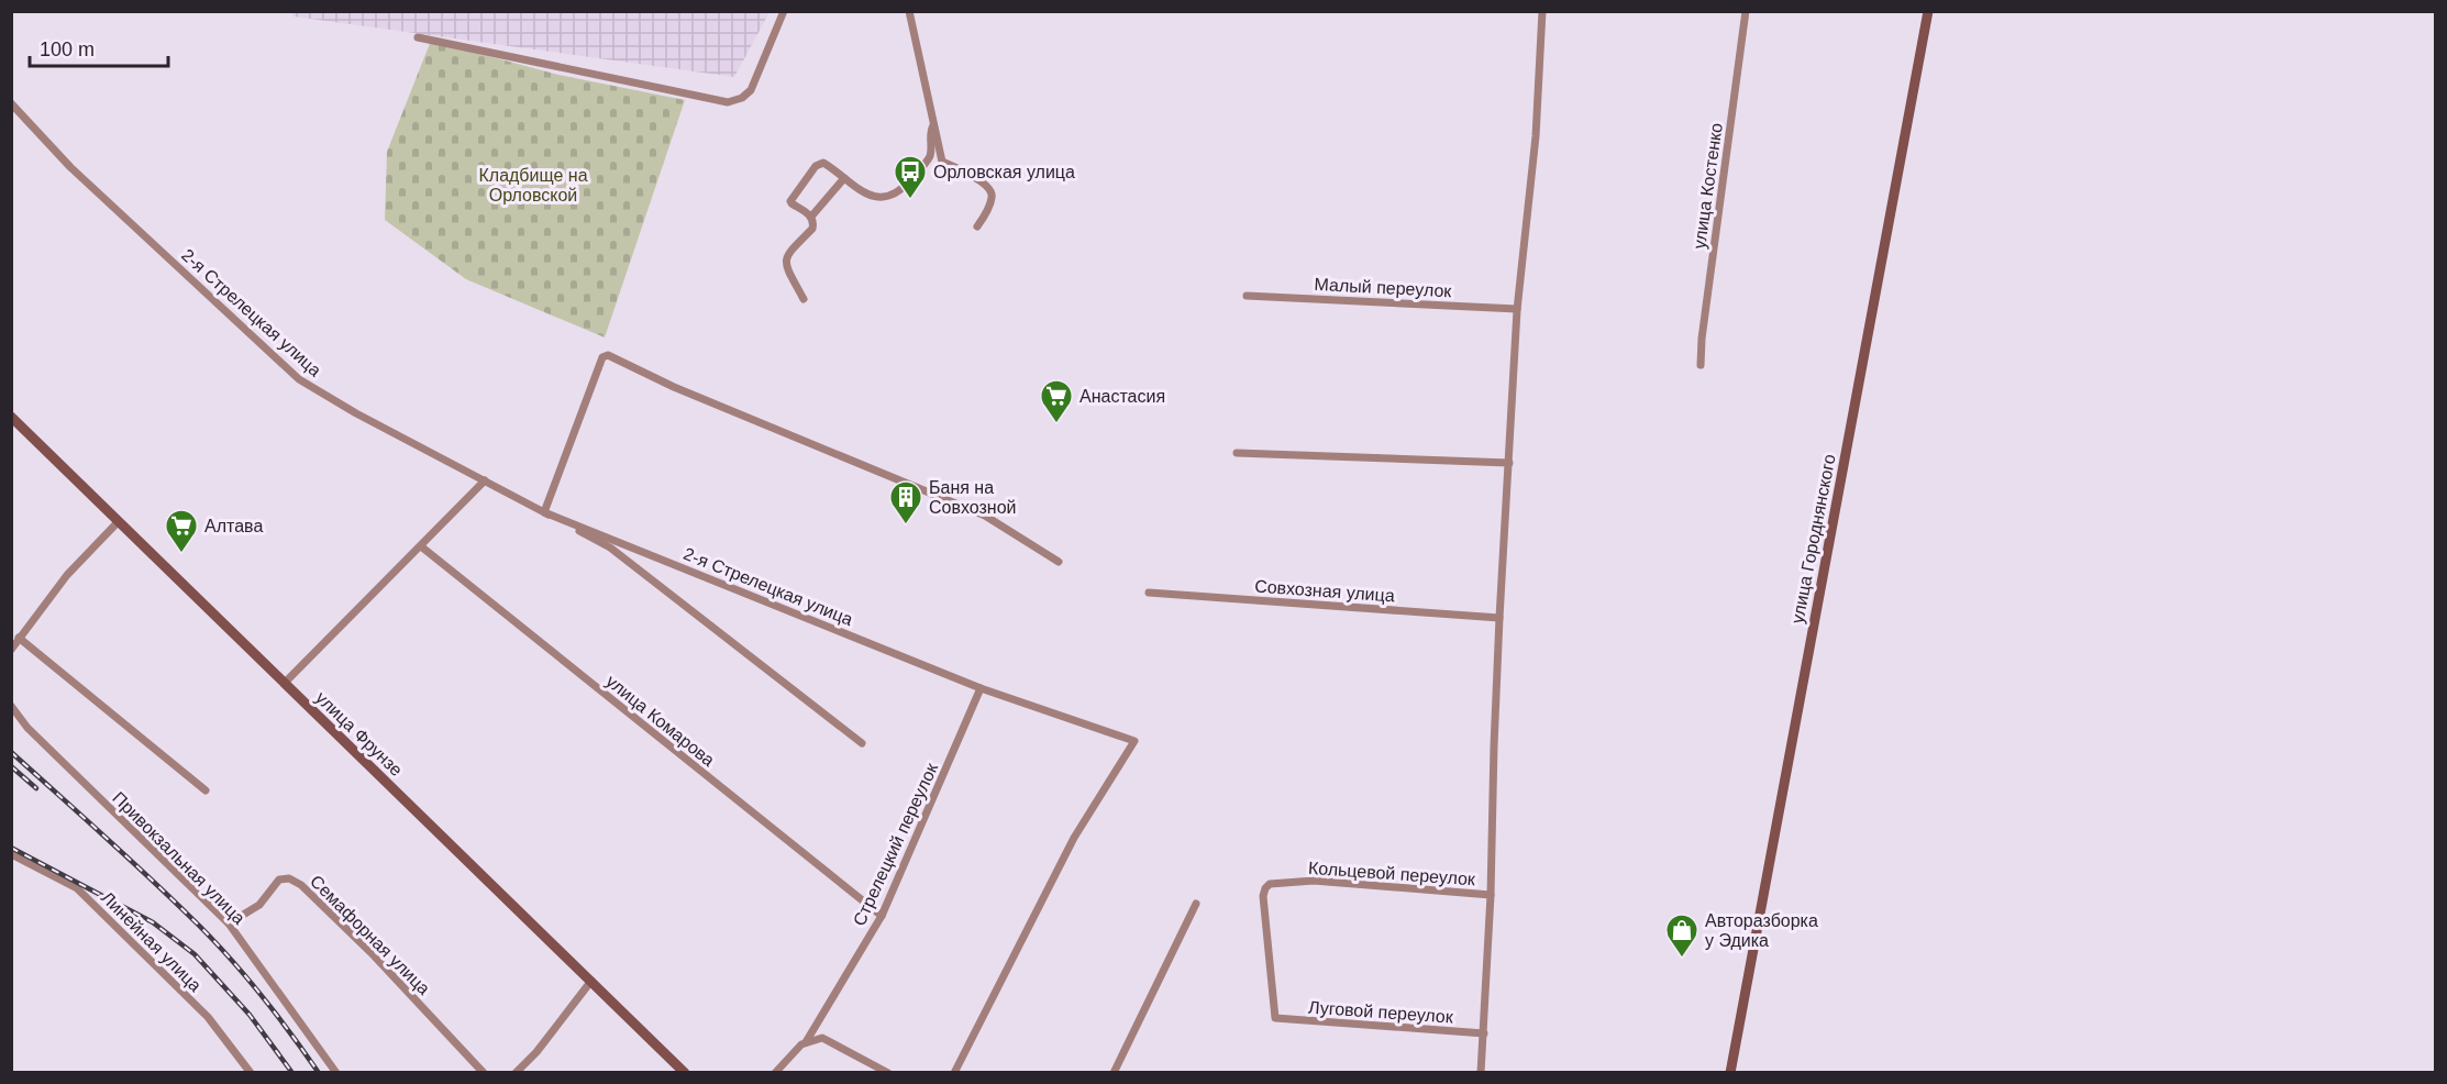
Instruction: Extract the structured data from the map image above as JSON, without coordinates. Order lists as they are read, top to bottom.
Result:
{
  "streets": {
    "main road": ["улица Городнянского", "улица Фрунзе"],
    "street": [
      "улица Костенко",
      "Малый переулок",
      "2-я Стрелецкая улица",
      "Совхозная улица",
      "улица Комарова",
      "Стрелецкий переулок",
      "Привокзальная улица",
      "Кольцевой переулок",
      "Семафорная улица",
      "Линейная улица",
      "Луговой переулок"
    ]
  },
  "crossings": [
    ["2-я Стрелецкая улица", "Стрелецкий переулок"],
    ["улица Комарова", "Стрелецкий переулок"],
    ["Привокзальная улица", "Семафорная улица"],
    ["Кольцевой переулок", "Луговой переулок"]
  ],
  "parks": ["Кладбище на Орловской"],
  "places": {
    "bus stop": ["Орловская улица"],
    "supermarket": ["Анастасия", "Алтава"],
    "building": ["Баня на Совхозной"],
    "shop": ["Авторазборка у Эдика"]
  },
  "scale_bar": "100 m"
}
